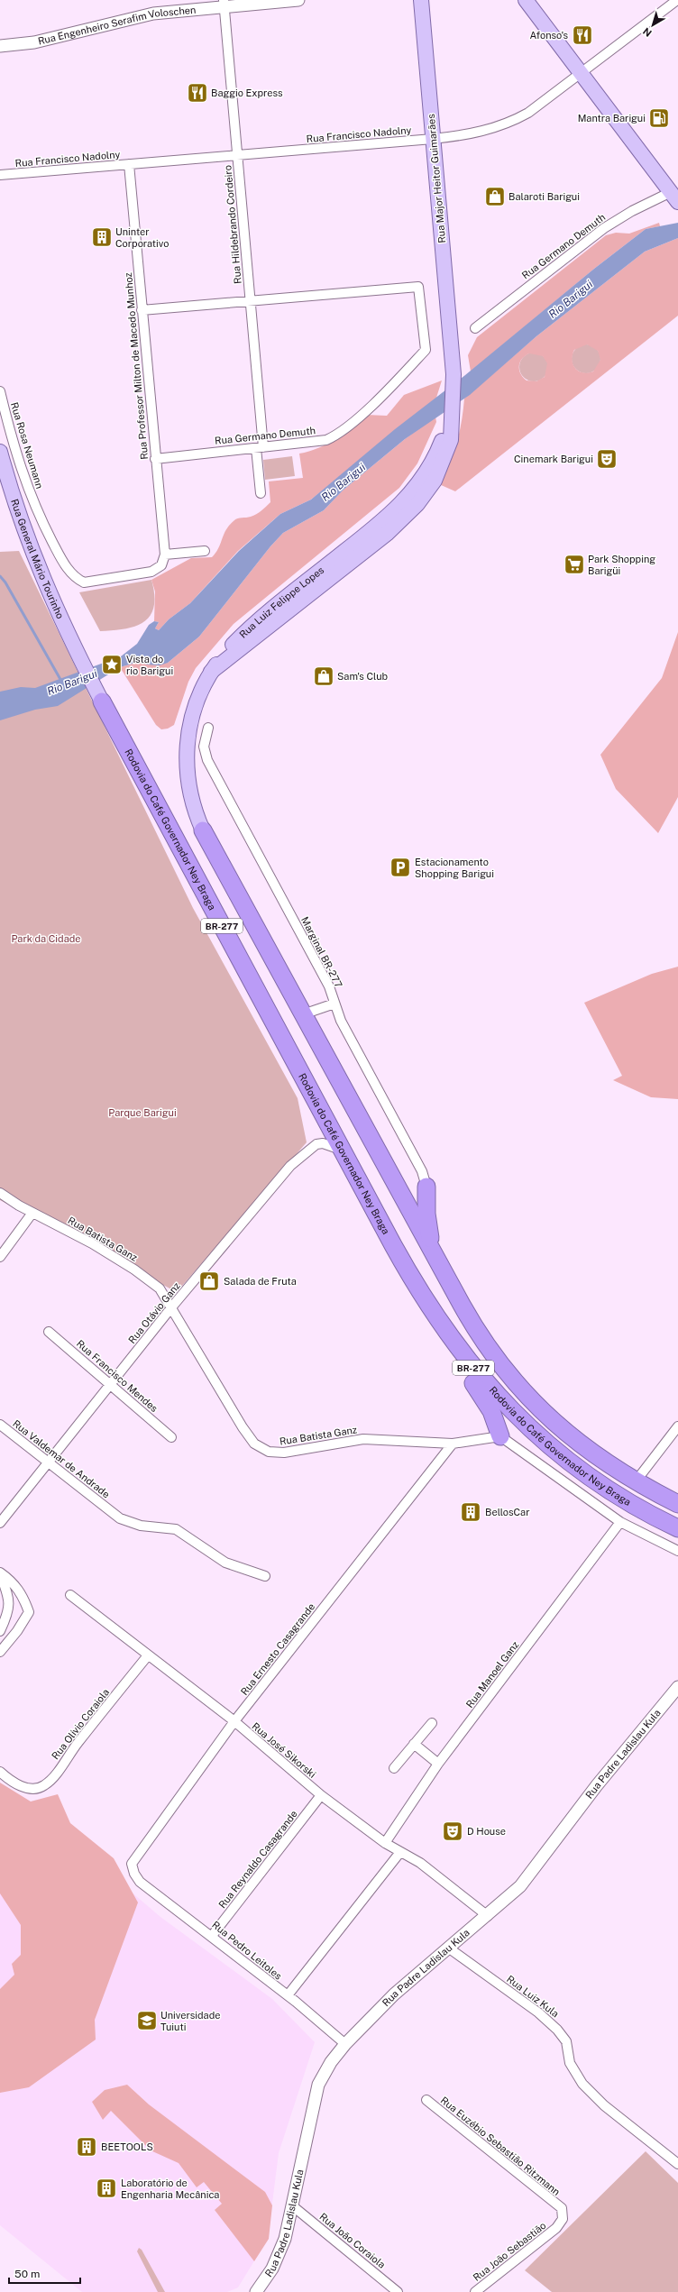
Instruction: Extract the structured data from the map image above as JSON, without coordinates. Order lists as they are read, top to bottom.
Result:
{
  "streets": {
    "highway": ["Rodovia do Café Governador Ney Braga", "BR-277"],
    "main road": ["Rua Major Heitor Guimarães", "Rua General Mário Tourinho", "Rua Luiz Felippe Lopes"],
    "street": [
      "Rua Engenheiro Serafim Voloschen",
      "Rua Francisco Nadolny",
      "Rua Hildebrando Cordeiro",
      "Rua Germano Demuth",
      "Rua Professor Milton de Macedo Munhoz",
      "Rua Rosa Neumann",
      "Marginal BR-277",
      "Rua Batista Ganz",
      "Rua Otávio Ganz",
      "Rua Francisco Mendes",
      "Rua Valdemar de Andrade",
      "Rua Ernesto Casagrande",
      "Rua Manoel Ganz",
      "Rua Olívio Coraiola",
      "Rua José Sikorski",
      "Rua Padre Ladislau Kula",
      "Rua Reynaldo Casagrande",
      "Rua Pedro Leitoles",
      "Rua Luiz Kula",
      "Rua Euzébio Sebastião Ritzmann",
      "Rua João Coraiola",
      "Rua João Sebastião"
    ]
  },
  "crossings": [
    ["Rua Engenheiro Serafim Voloschen", "Rua Hildebrando Cordeiro"],
    ["Rua Francisco Nadolny", "Rua Major Heitor Guimarães"],
    ["Rua Francisco Nadolny", "Rua Hildebrando Cordeiro"],
    ["Rua Francisco Nadolny", "Rua Professor Milton de Macedo Munhoz"],
    ["Rua Major Heitor Guimarães", "Rua Luiz Felippe Lopes"],
    ["Rua Hildebrando Cordeiro", "Rua Germano Demuth"],
    ["Rua Germano Demuth", "Rua Professor Milton de Macedo Munhoz"],
    ["Rua Professor Milton de Macedo Munhoz", "Rua Rosa Neumann"],
    ["Rua General Mário Tourinho", "Rodovia do Café Governador Ney Braga"],
    ["Rua Luiz Felippe Lopes", "Rodovia do Café Governador Ney Braga"],
    ["Rodovia do Café Governador Ney Braga", "Rua Otávio Ganz"],
    ["Rua Batista Ganz", "Rua Otávio Ganz"],
    ["Rua Batista Ganz", "Rua Ernesto Casagrande"],
    ["Rua Otávio Ganz", "Rua Francisco Mendes"],
    ["Rua Otávio Ganz", "Rua Valdemar de Andrade"],
    ["Rua Ernesto Casagrande", "Rua José Sikorski"],
    ["Rua Ernesto Casagrande", "Rua Pedro Leitoles"],
    ["Rua Manoel Ganz", "Rua José Sikorski"],
    ["Rua Olívio Coraiola", "Rua José Sikorski"],
    ["Rua José Sikorski", "Rua Padre Ladislau Kula"],
    ["Rua José Sikorski", "Rua Reynaldo Casagrande"],
    ["Rua Padre Ladislau Kula", "Rua Pedro Leitoles"],
    ["Rua Padre Ladislau Kula", "Rua Luiz Kula"],
    ["Rua Padre Ladislau Kula", "Rua João Coraiola"],
    ["Rua Reynaldo Casagrande", "Rua Pedro Leitoles"],
    ["Rua Euzébio Sebastião Ritzmann", "Rua João Sebastião"]
  ],
  "water": ["Rio Barigui"],
  "parks": ["Park da Cidade", "Parque Barigui"],
  "places": {
    "restaurant": ["Afonso's", "Baggio Express"],
    "fuel station": ["Mantra Barigui"],
    "shop": ["Balaroti Barigui", "Sam's Club", "Salada de Fruta"],
    "building": [
      "Uninter Corporativo",
      "BellosCar",
      "BEETOOLS",
      "Laboratório de Engenharia Mecânica"
    ],
    "theatre": ["Cinemark Barigui", "D House"],
    "supermarket": ["Park Shopping Barigüi"],
    "place": ["Vista do rio Barigui"],
    "parking": ["Estacionamento Shopping Barigui"],
    "school or university": ["Universidade Tuiuti"]
  },
  "scale_bar": "50 m",
  "north": "bottom left"
}
